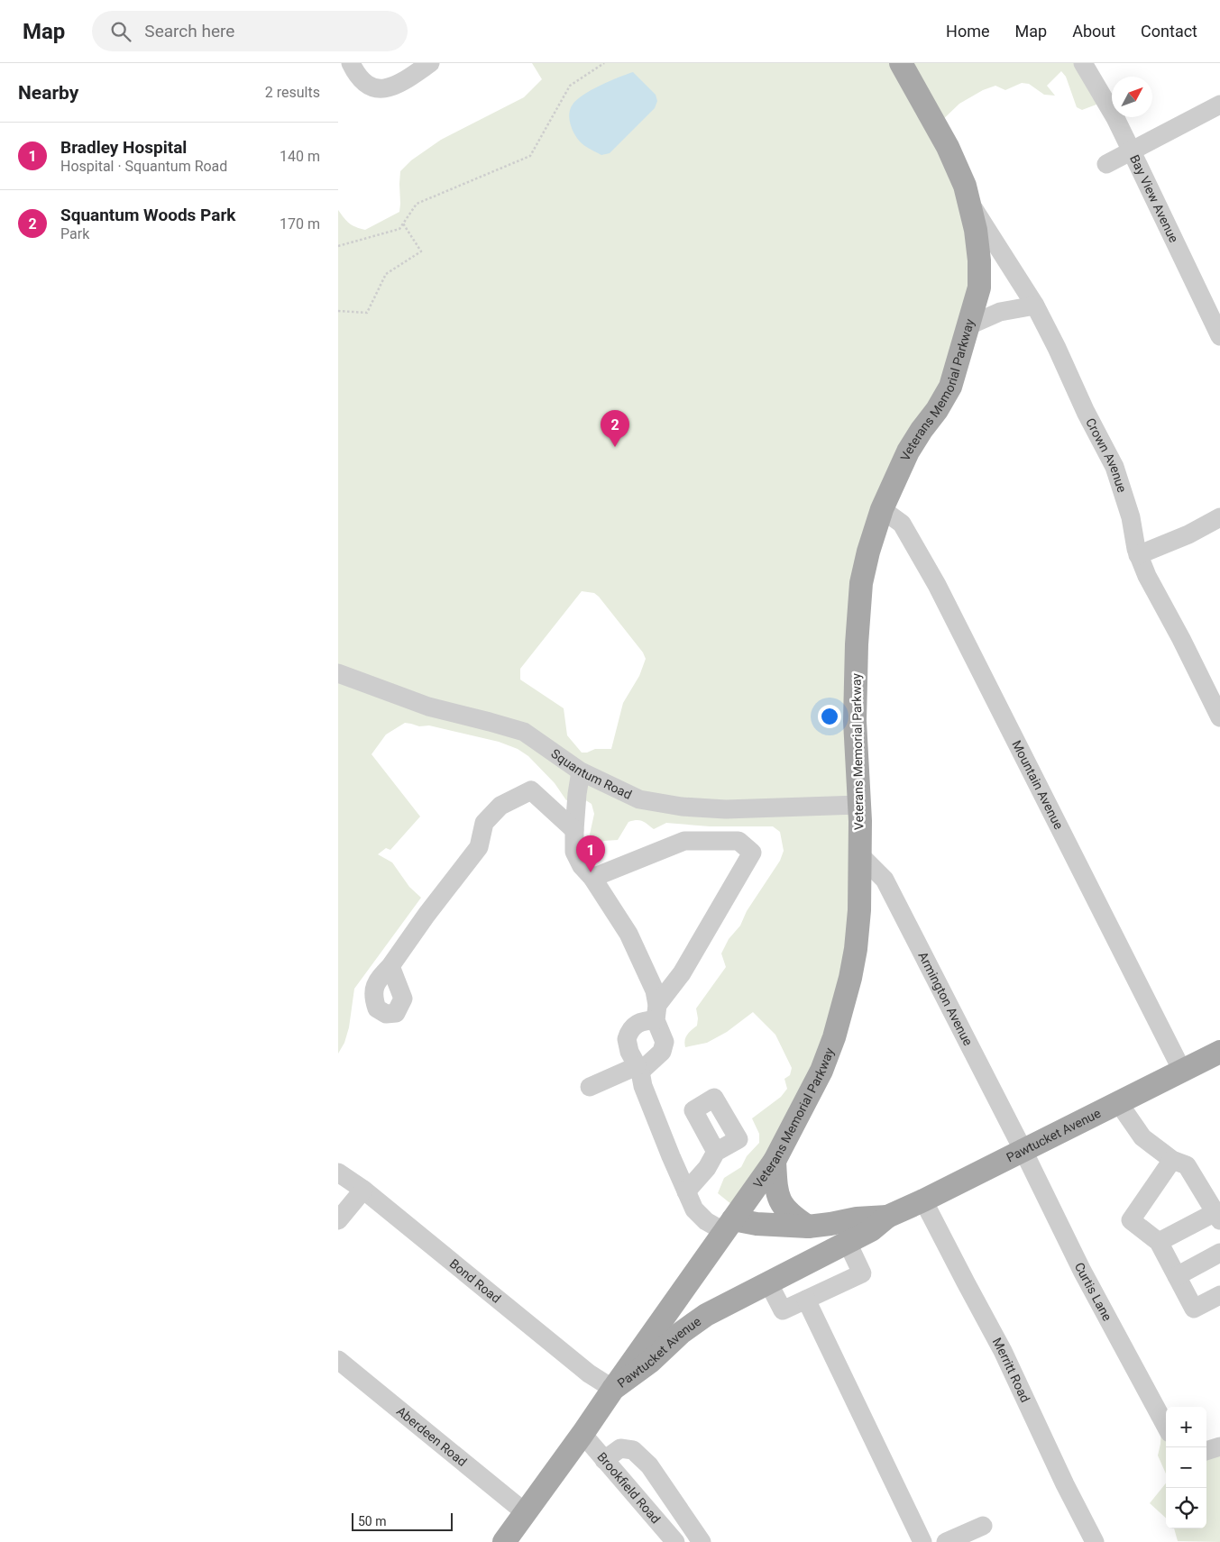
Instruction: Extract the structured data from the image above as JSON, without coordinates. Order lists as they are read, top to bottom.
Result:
{
  "streets": {
    "main road": ["Veterans Memorial Parkway", "Pawtucket Avenue"],
    "street": [
      "Bay View Avenue",
      "Crown Avenue",
      "Squantum Road",
      "Mountain Avenue",
      "Armington Avenue",
      "Bond Road",
      "Curtis Lane",
      "Merritt Road",
      "Aberdeen Road",
      "Brookfield Road"
    ]
  },
  "crossings": [
    ["Veterans Memorial Parkway", "Crown Avenue"],
    ["Veterans Memorial Parkway", "Squantum Road"],
    ["Veterans Memorial Parkway", "Mountain Avenue"],
    ["Veterans Memorial Parkway", "Armington Avenue"],
    ["Veterans Memorial Parkway", "Pawtucket Avenue"],
    ["Veterans Memorial Parkway", "Bond Road"],
    ["Mountain Avenue", "Pawtucket Avenue"],
    ["Armington Avenue", "Pawtucket Avenue"],
    ["Armington Avenue", "Curtis Lane"],
    ["Pawtucket Avenue", "Bond Road"],
    ["Pawtucket Avenue", "Curtis Lane"],
    ["Pawtucket Avenue", "Merritt Road"],
    ["Pawtucket Avenue", "Aberdeen Road"],
    ["Pawtucket Avenue", "Brookfield Road"]
  ],
  "scale_bar": "50 m",
  "north": "top right",
  "page": {
    "header": "Map",
    "search": "Search here",
    "nav": [
      "Home",
      "Map",
      "About",
      "Contact"
    ],
    "heading": ["Nearby", "2 results"],
    "list": [
      {
        "mark": "1",
        "name": "Bradley Hospital",
        "note": "Hospital · Squantum Road",
        "value": "140 m"
      },
      {
        "mark": "2",
        "name": "Squantum Woods Park",
        "note": "Park",
        "value": "170 m"
      }
    ],
    "pins": ["2", "1"],
    "map_buttons": ["+", "−"],
    "scale": "50 m"
  }
}
